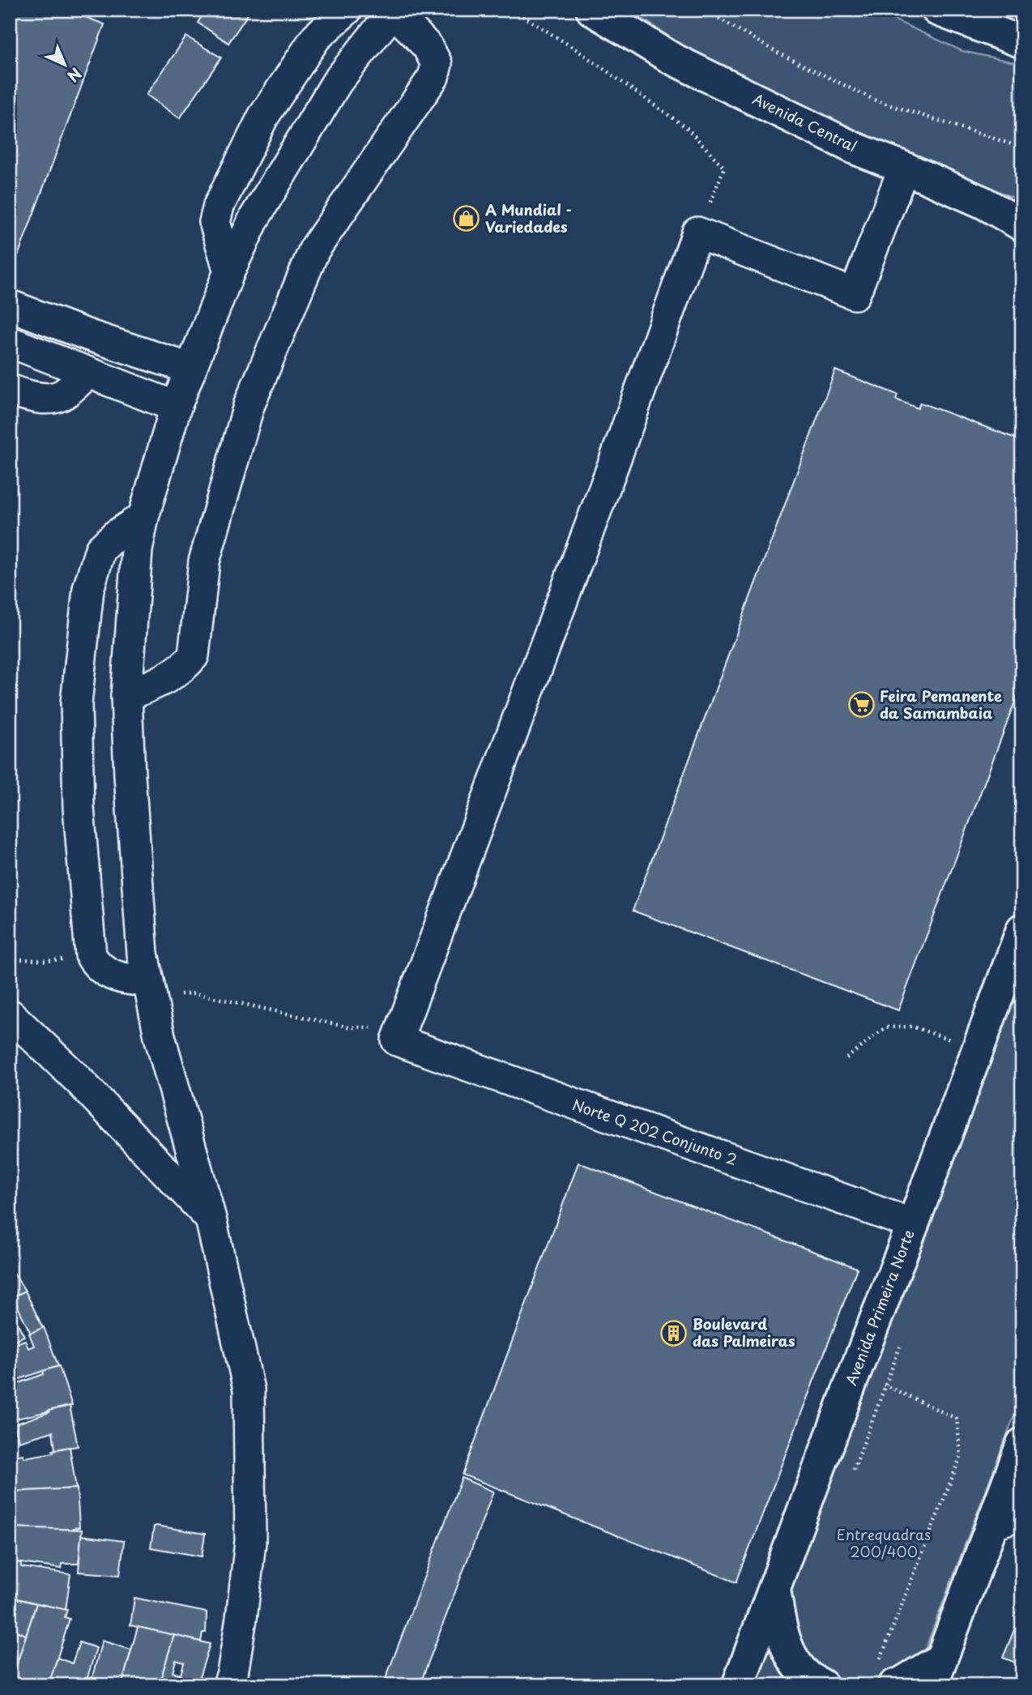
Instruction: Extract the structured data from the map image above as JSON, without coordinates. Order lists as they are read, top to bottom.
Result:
{
  "streets": {
    "main road": ["Avenida Central", "Avenida Primeira Norte"],
    "street": ["Norte Q 202 Conjunto 2"]
  },
  "crossings": [
    ["Norte Q 202 Conjunto 2", "Avenida Primeira Norte"]
  ],
  "parks": ["Entrequadras 200/400"],
  "places": {
    "shop": ["A Mundial - Variedades"],
    "supermarket": ["Feira Pemanente da Samambaia"],
    "building": ["Boulevard das Palmeiras"]
  },
  "north": "bottom right"
}
